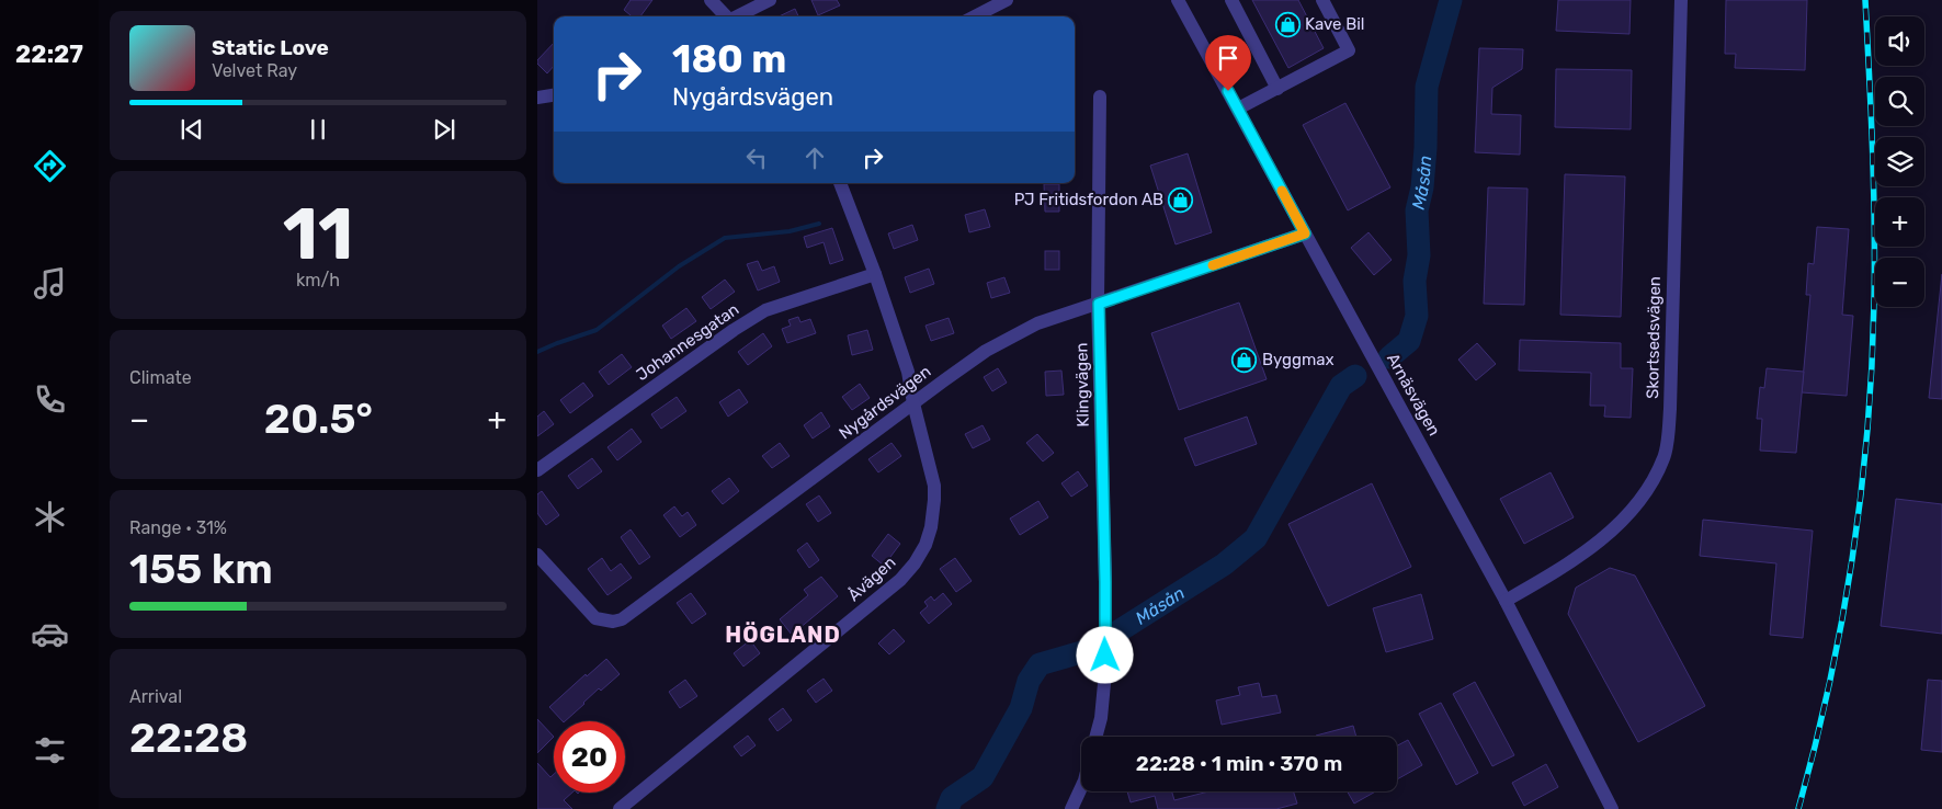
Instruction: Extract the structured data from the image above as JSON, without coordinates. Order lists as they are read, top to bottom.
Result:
{
  "streets": {
    "street": [
      "Skortsedsvägen",
      "Johannesgatan",
      "Klingvägen",
      "Arnäsvägen",
      "Nygårdsvägen",
      "Åvägen"
    ]
  },
  "crossings": [
    ["Skortsedsvägen", "Arnäsvägen"],
    ["Klingvägen", "Nygårdsvägen"],
    ["Arnäsvägen", "Nygårdsvägen"],
    ["Nygårdsvägen", "Åvägen"]
  ],
  "districts": ["HÖGLAND"],
  "water": ["Måsån"],
  "places": {
    "shop": ["Kave Bil", "PJ Fritidsfordon AB", "Byggmax"]
  },
  "page": {
    "tabs": "22:27",
    "map_buttons": ["+", "−"],
    "turn": ["180 m", "Nygårdsvägen"],
    "song": ["Static Love", "Velvet Ray"],
    "tile": [
      ["11", "km/h"],
      "Climate",
      ["Range · 31%", "155 km"],
      ["Arrival", "22:28"]
    ],
    "heat": ["−", "20.5°", "+"],
    "limit": "20",
    "trip": "22:28 · 1 min · 370 m"
  }
}
